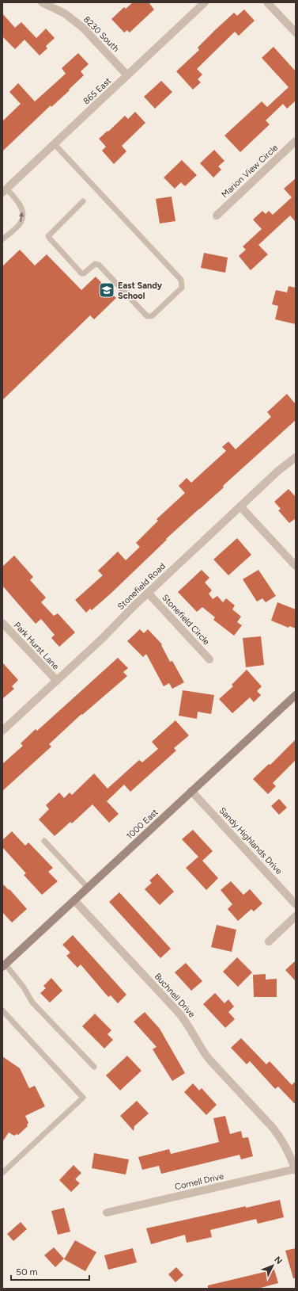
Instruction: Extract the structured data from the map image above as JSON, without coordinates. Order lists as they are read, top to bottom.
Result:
{
  "streets": {
    "street": [
      "8230 South",
      "865 East",
      "Marion View Circle",
      "Stonefield Road",
      "Stonefield Circle",
      "Park Hurst Lane",
      "1000 East",
      "Sandy Highlands Drive",
      "Buchnell Drive",
      "Cornell Drive"
    ]
  },
  "crossings": [
    ["8230 South", "865 East"],
    ["Stonefield Road", "Stonefield Circle"],
    ["Stonefield Road", "Park Hurst Lane"],
    ["1000 East", "Sandy Highlands Drive"],
    ["1000 East", "Buchnell Drive"],
    ["Buchnell Drive", "Cornell Drive"]
  ],
  "places": {
    "school or university": ["East Sandy School"]
  },
  "scale_bar": "50 m",
  "north": "top right"
}
